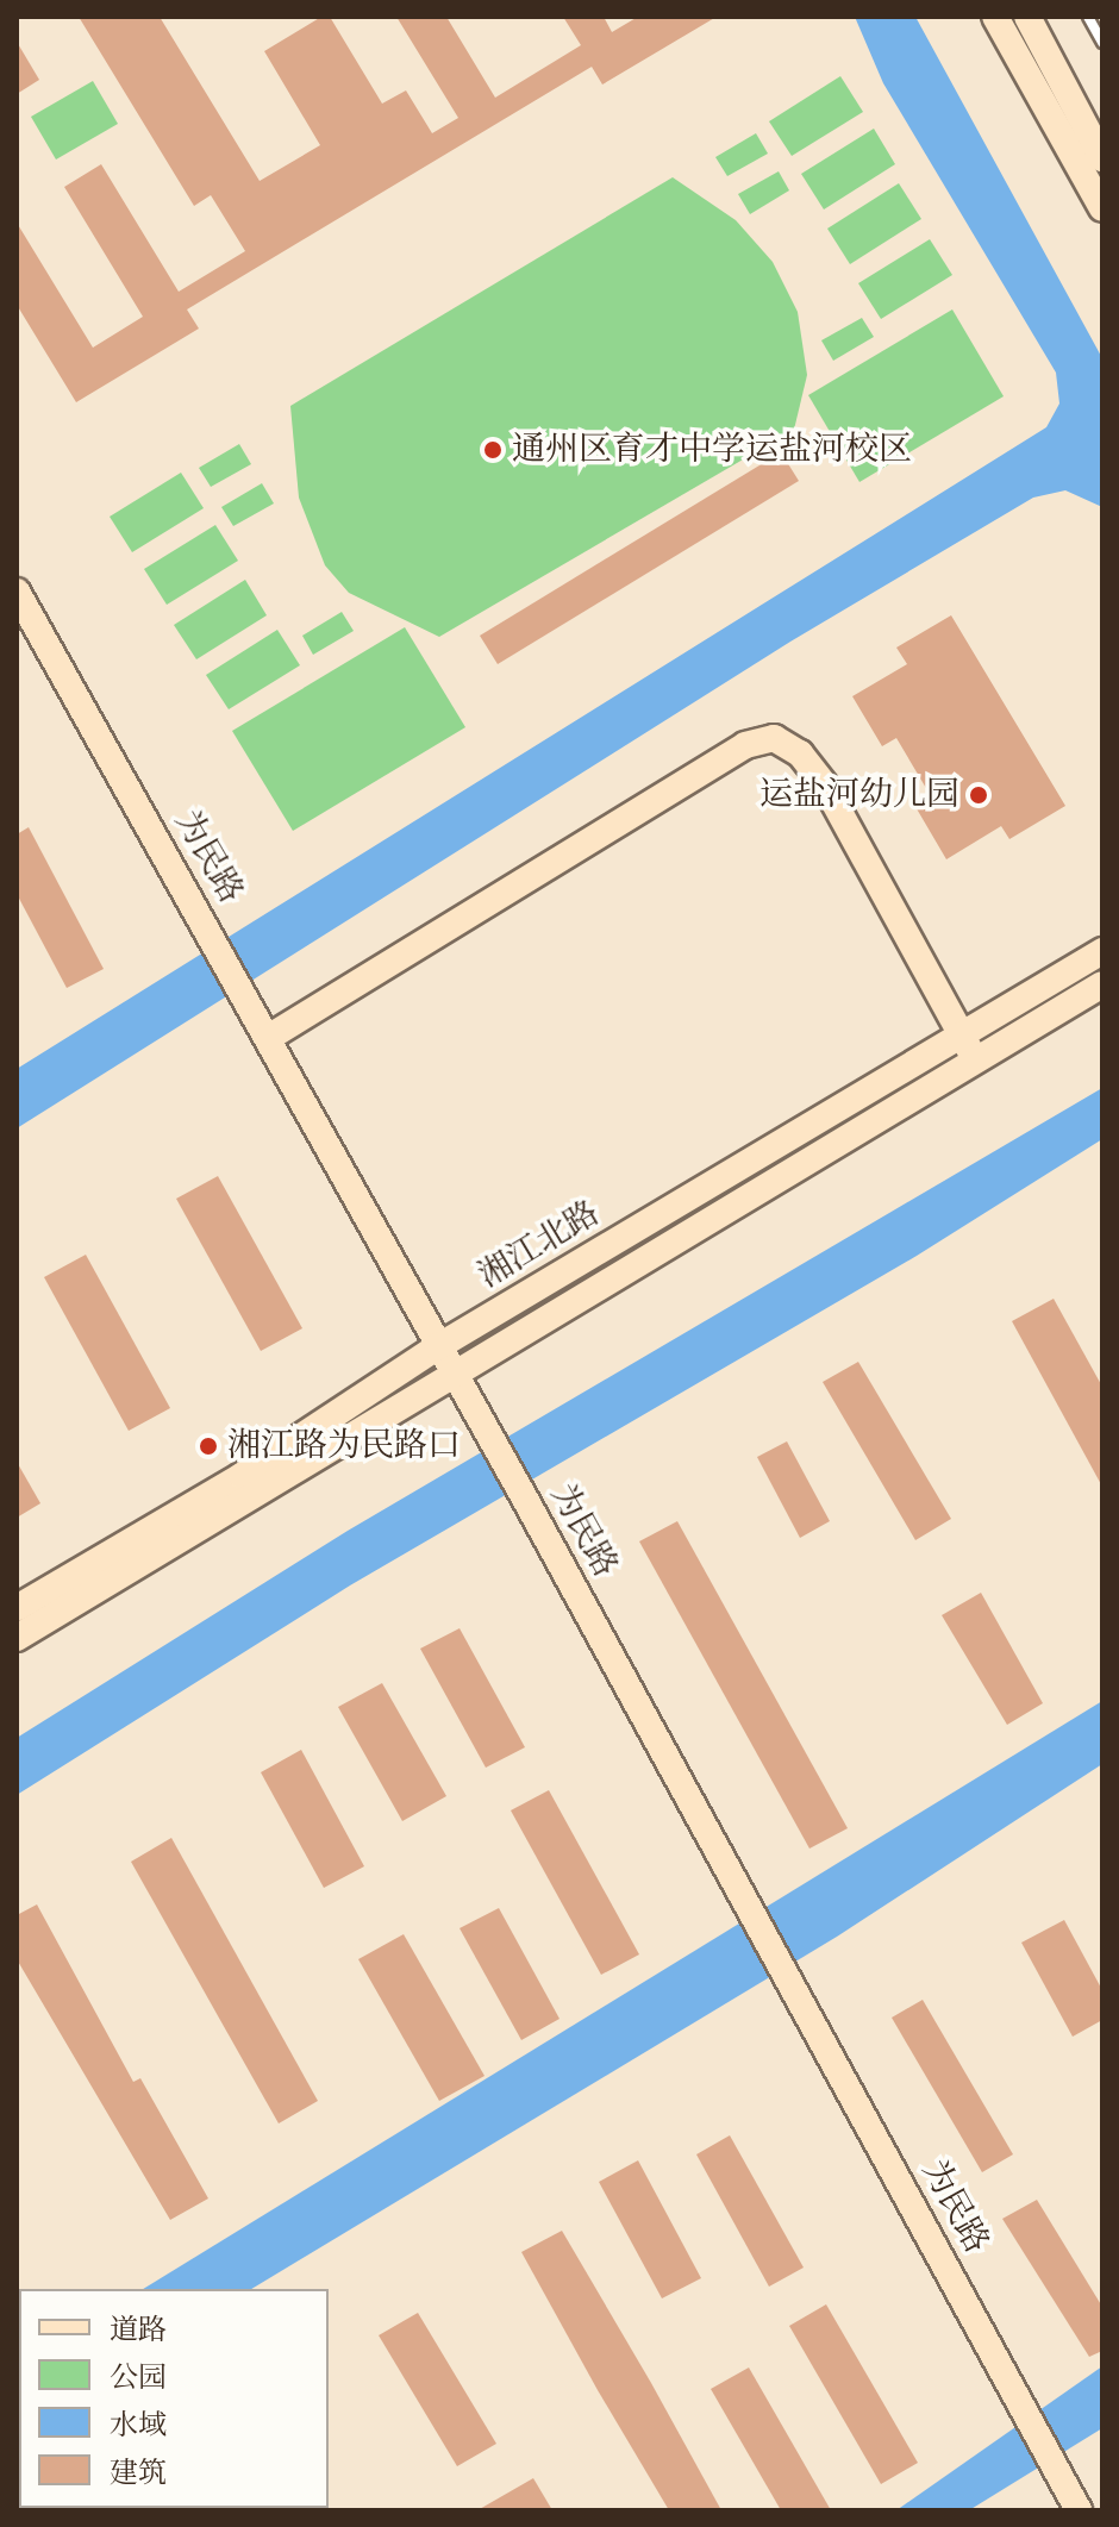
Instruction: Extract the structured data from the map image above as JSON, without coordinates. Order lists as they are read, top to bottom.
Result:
{
  "streets": {
    "street": ["为民路", "湘江北路"]
  },
  "crossings": [
    ["为民路", "湘江北路"]
  ],
  "places": ["通州区育才中学运盐河校区", "运盐河幼儿园", "湘江路为民路口"],
  "legend": [
    "道路",
    "公园",
    "水域",
    "建筑"
  ]
}
